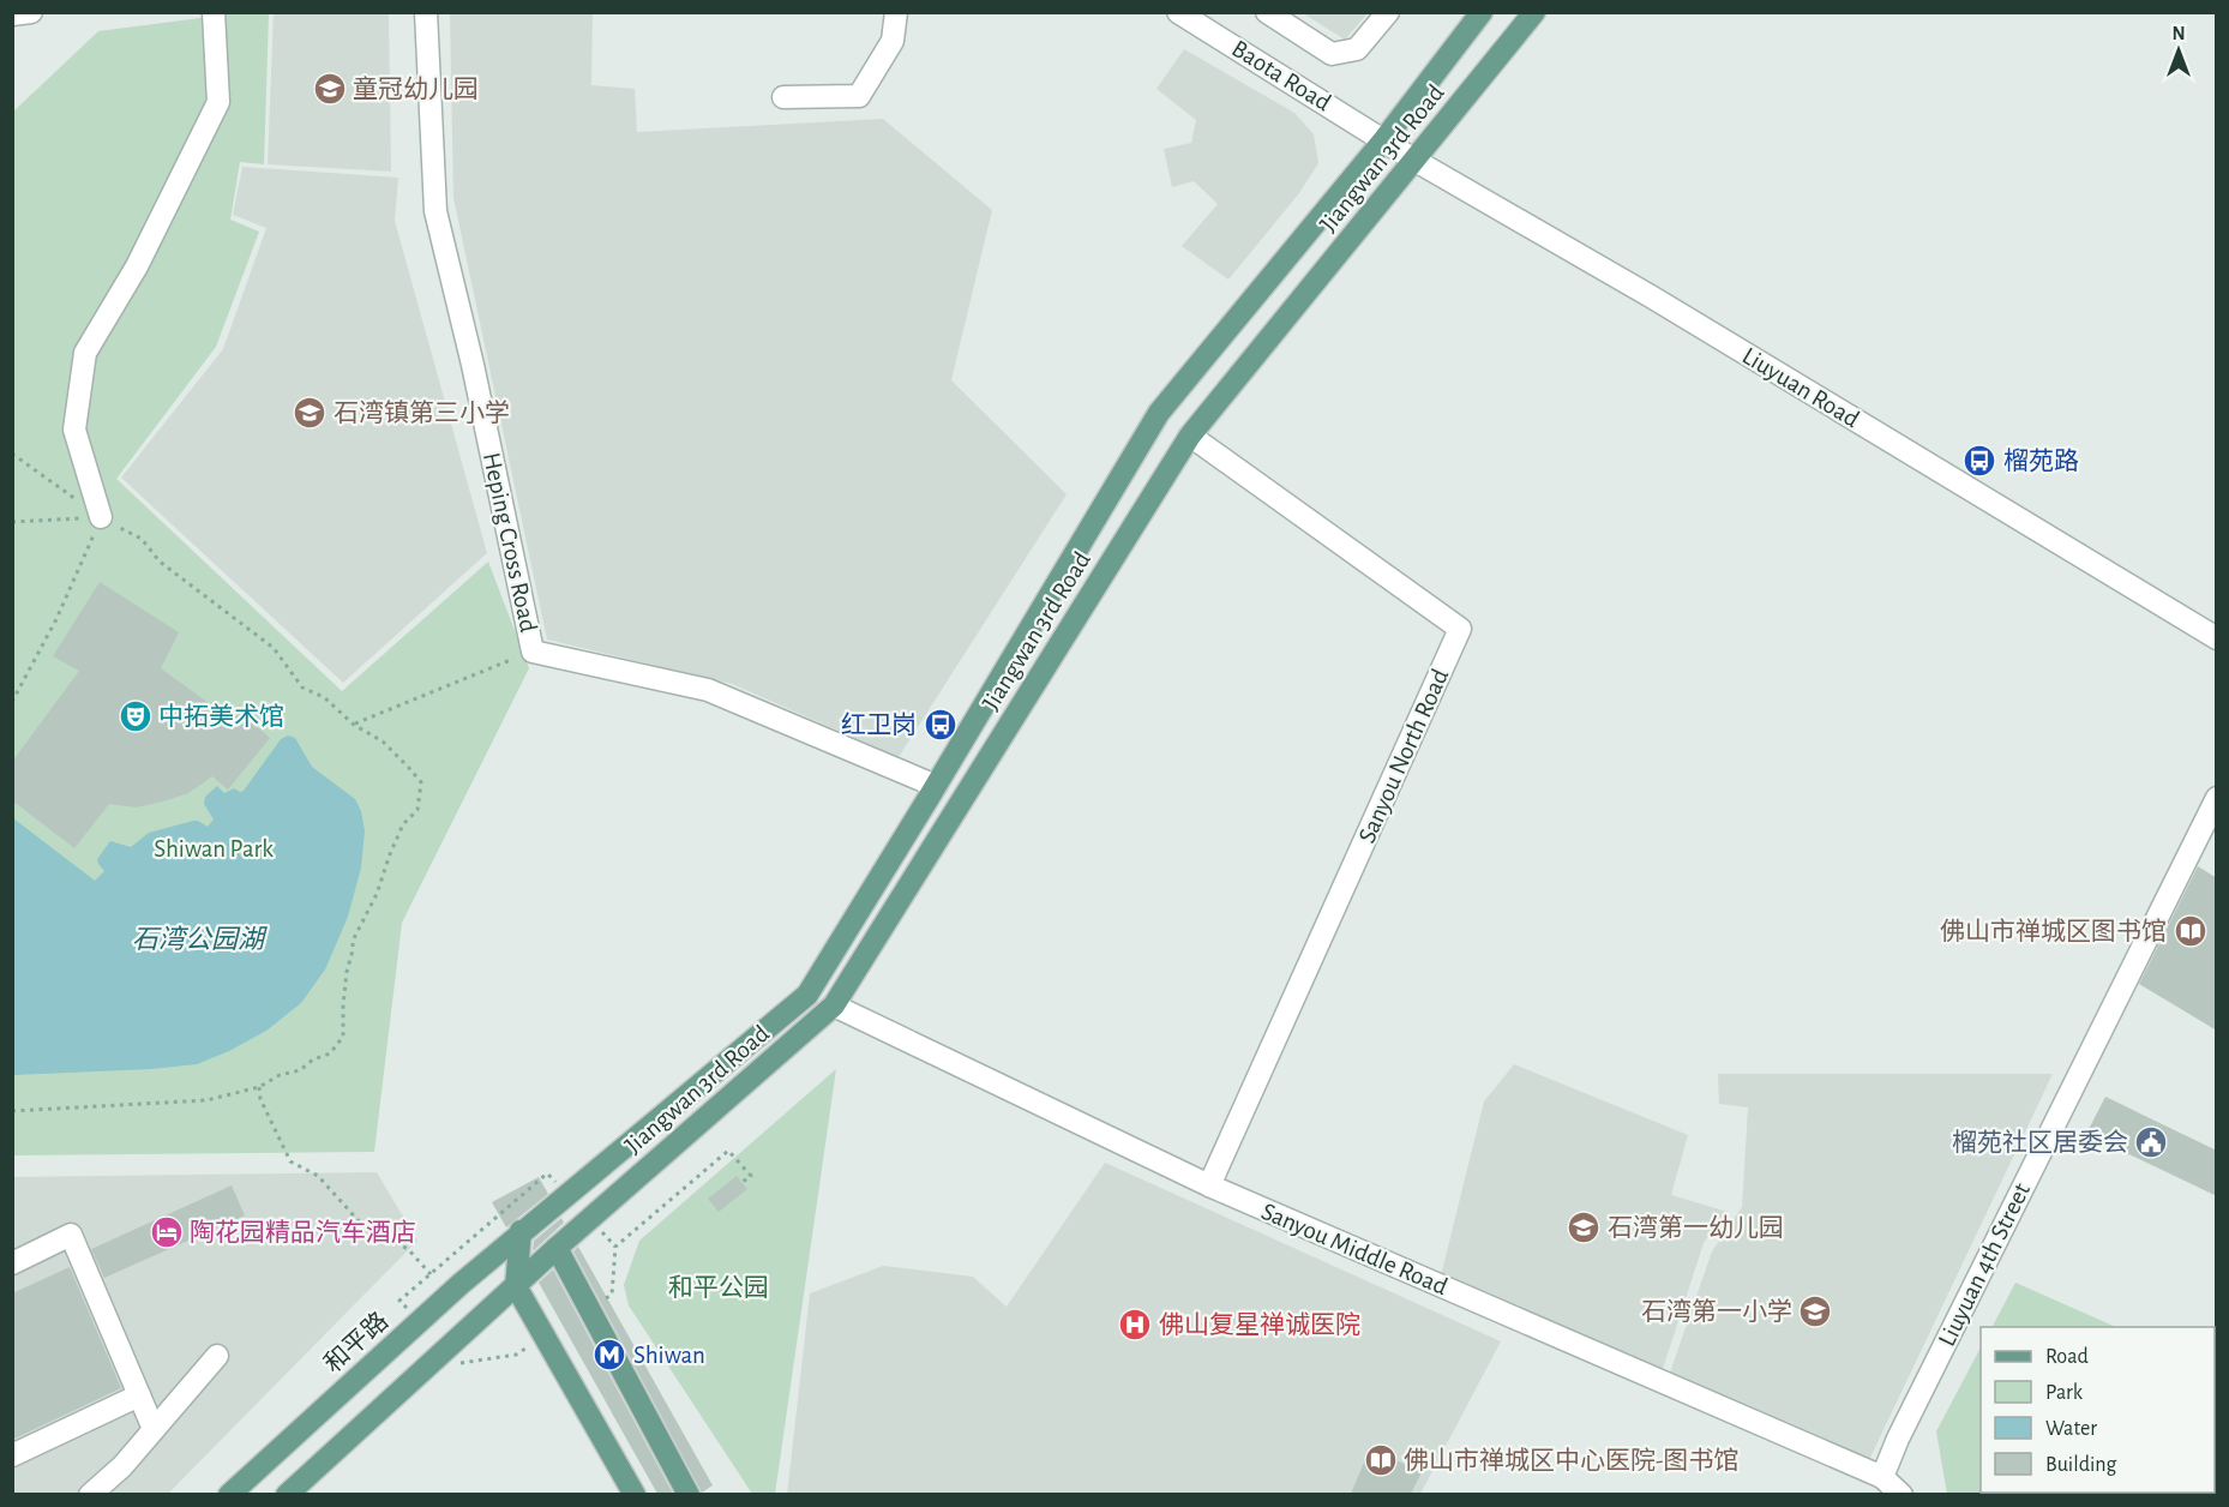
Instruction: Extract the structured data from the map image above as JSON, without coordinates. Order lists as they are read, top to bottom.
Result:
{
  "streets": {
    "main road": ["Jiangwan 3rd Road", "和平路"],
    "street": [
      "Baota Road",
      "Liuyuan Road",
      "Heping Cross Road",
      "Sanyou North Road",
      "Sanyou Middle Road",
      "Liuyuan 4th Street"
    ]
  },
  "crossings": [
    ["Baota Road", "Jiangwan 3rd Road"],
    ["Baota Road", "Liuyuan Road"],
    ["Jiangwan 3rd Road", "Liuyuan Road"],
    ["Jiangwan 3rd Road", "Heping Cross Road"],
    ["Jiangwan 3rd Road", "Sanyou North Road"],
    ["Jiangwan 3rd Road", "Sanyou Middle Road"],
    ["Jiangwan 3rd Road", "和平路"],
    ["Sanyou North Road", "Sanyou Middle Road"],
    ["Sanyou Middle Road", "Liuyuan 4th Street"]
  ],
  "water": ["石湾公园湖"],
  "parks": ["Shiwan Park", "和平公园"],
  "places": {
    "school or university": [
      "童冠幼儿园",
      "石湾镇第三小学",
      "石湾第一幼儿园",
      "石湾第一小学"
    ],
    "bus stop": ["榴苑路", "红卫岗"],
    "theatre": ["中拓美术馆"],
    "library": ["佛山市禅城区图书馆", "佛山市禅城区中心医院-图书馆"],
    "public building": ["榴苑社区居委会"],
    "hotel": ["陶花园精品汽车酒店"],
    "hospital": ["佛山复星禅诚医院"],
    "metro station": ["Shiwan"]
  },
  "legend": [
    "Road",
    "Park",
    "Water",
    "Building"
  ],
  "north": "top"
}
